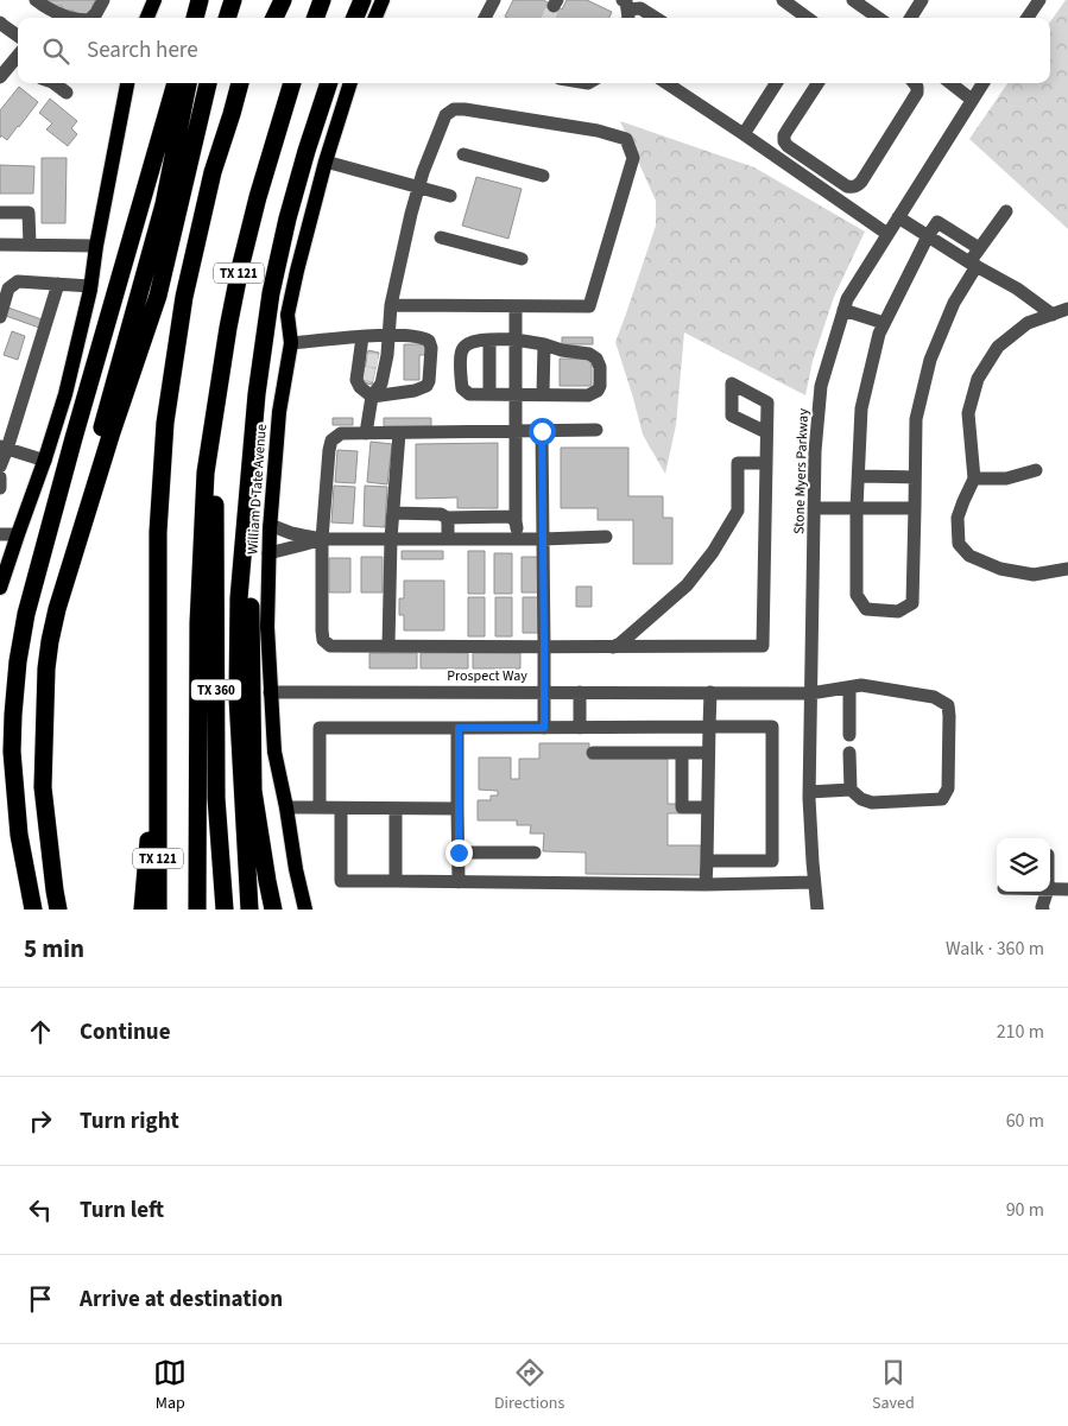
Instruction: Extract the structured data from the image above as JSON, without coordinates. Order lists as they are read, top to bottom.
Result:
{
  "streets": {
    "highway": ["TX 121", "TX 360"],
    "main road": ["William D Tate Avenue"],
    "street": ["Stone Myers Parkway", "Prospect Way"]
  },
  "crossings": [
    ["TX 121", "TX 360"],
    ["Stone Myers Parkway", "Prospect Way"],
    ["William D Tate Avenue", "Prospect Way"]
  ],
  "page": {
    "search": "Search here",
    "heading": ["5 min", "Walk · 360 m"],
    "list": [
      ["Continue", "210 m"],
      ["Turn right", "60 m"],
      ["Turn left", "90 m"],
      "Arrive at destination"
    ],
    "nav": ["Map", "Directions", "Saved"]
  }
}
